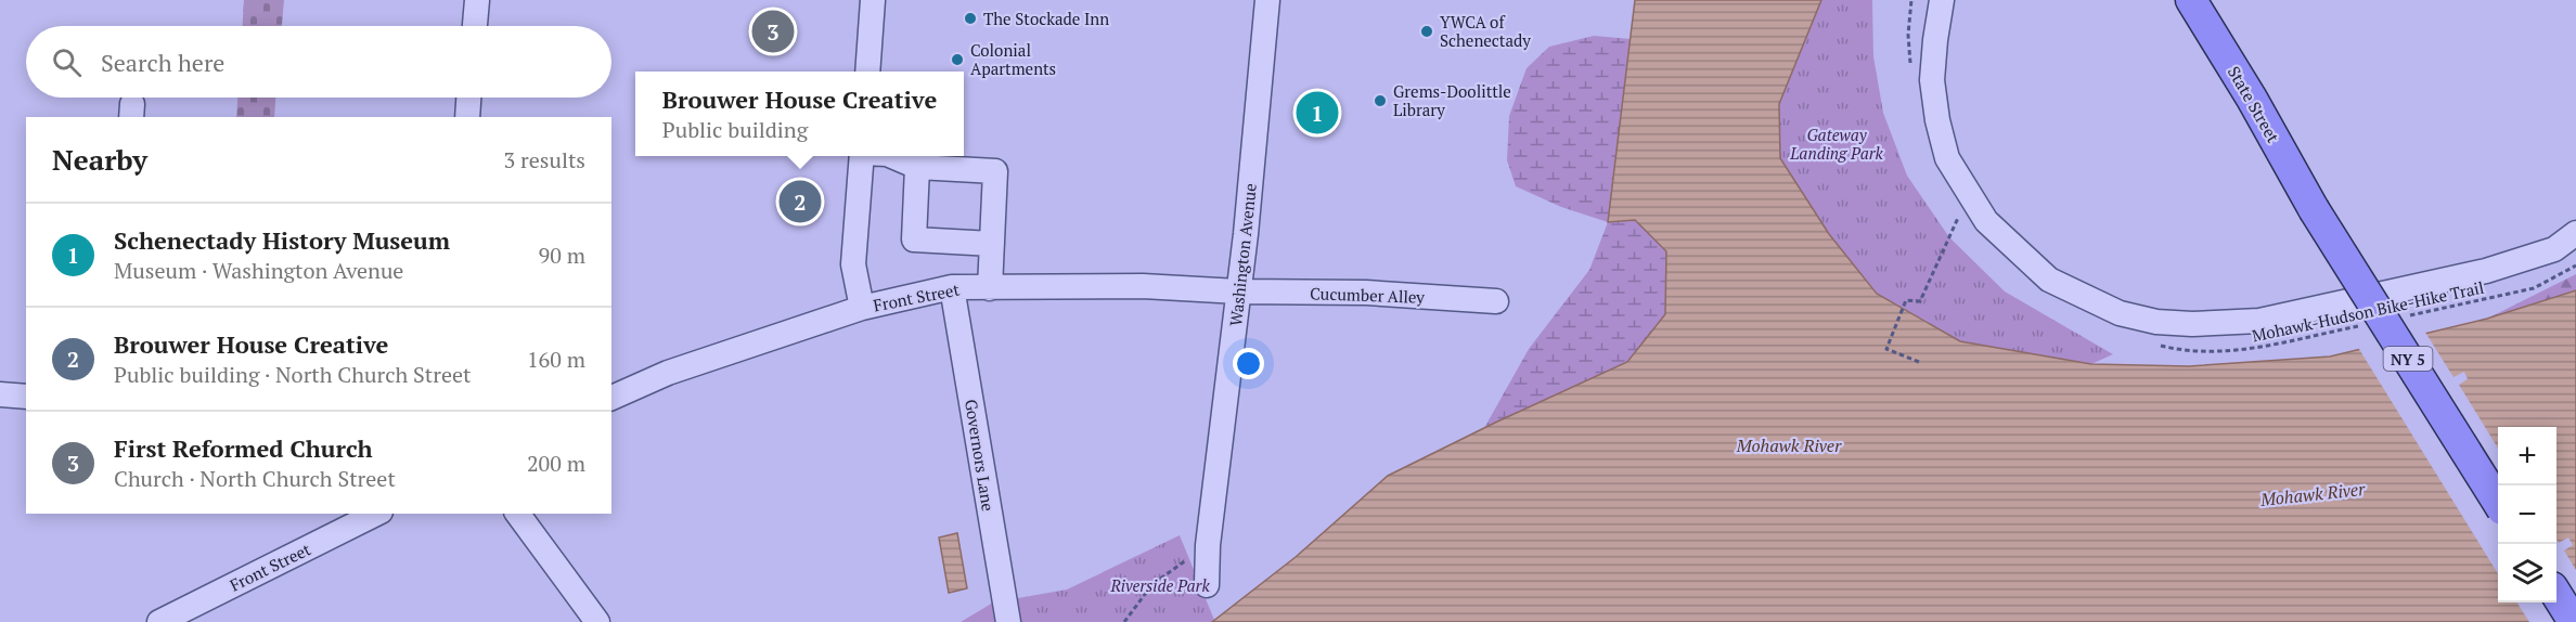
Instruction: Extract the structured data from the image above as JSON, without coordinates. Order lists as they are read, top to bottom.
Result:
{
  "streets": {
    "main road": ["State Street", "NY 5"],
    "street": [
      "Washington Avenue",
      "Cucumber Alley",
      "Front Street",
      "Governors Lane"
    ],
    "path": ["Mohawk-Hudson Bike-Hike Trail"]
  },
  "crossings": [
    ["Washington Avenue", "Cucumber Alley"],
    ["Washington Avenue", "Front Street"],
    ["Cucumber Alley", "Front Street"],
    ["Front Street", "Governors Lane"]
  ],
  "water": ["Mohawk River"],
  "parks": ["Gateway Landing Park", "Riverside Park"],
  "places": [
    "The Stockade Inn",
    "YWCA of Schenectady",
    "Colonial Apartments",
    "Grems-Doolittle Library"
  ],
  "page": {
    "pins": ["3", "1", "2"],
    "search": "Search here",
    "popup": ["Brouwer House Creative", "Public building"],
    "heading": ["Nearby", "3 results"],
    "list": [
      {
        "mark": "1",
        "name": "Schenectady History Museum",
        "note": "Museum · Washington Avenue",
        "value": "90 m"
      },
      {
        "mark": "2",
        "name": "Brouwer House Creative",
        "note": "Public building · North Church Street",
        "value": "160 m"
      },
      {
        "mark": "3",
        "name": "First Reformed Church",
        "note": "Church · North Church Street",
        "value": "200 m"
      }
    ],
    "map_buttons": ["+", "−"]
  }
}
